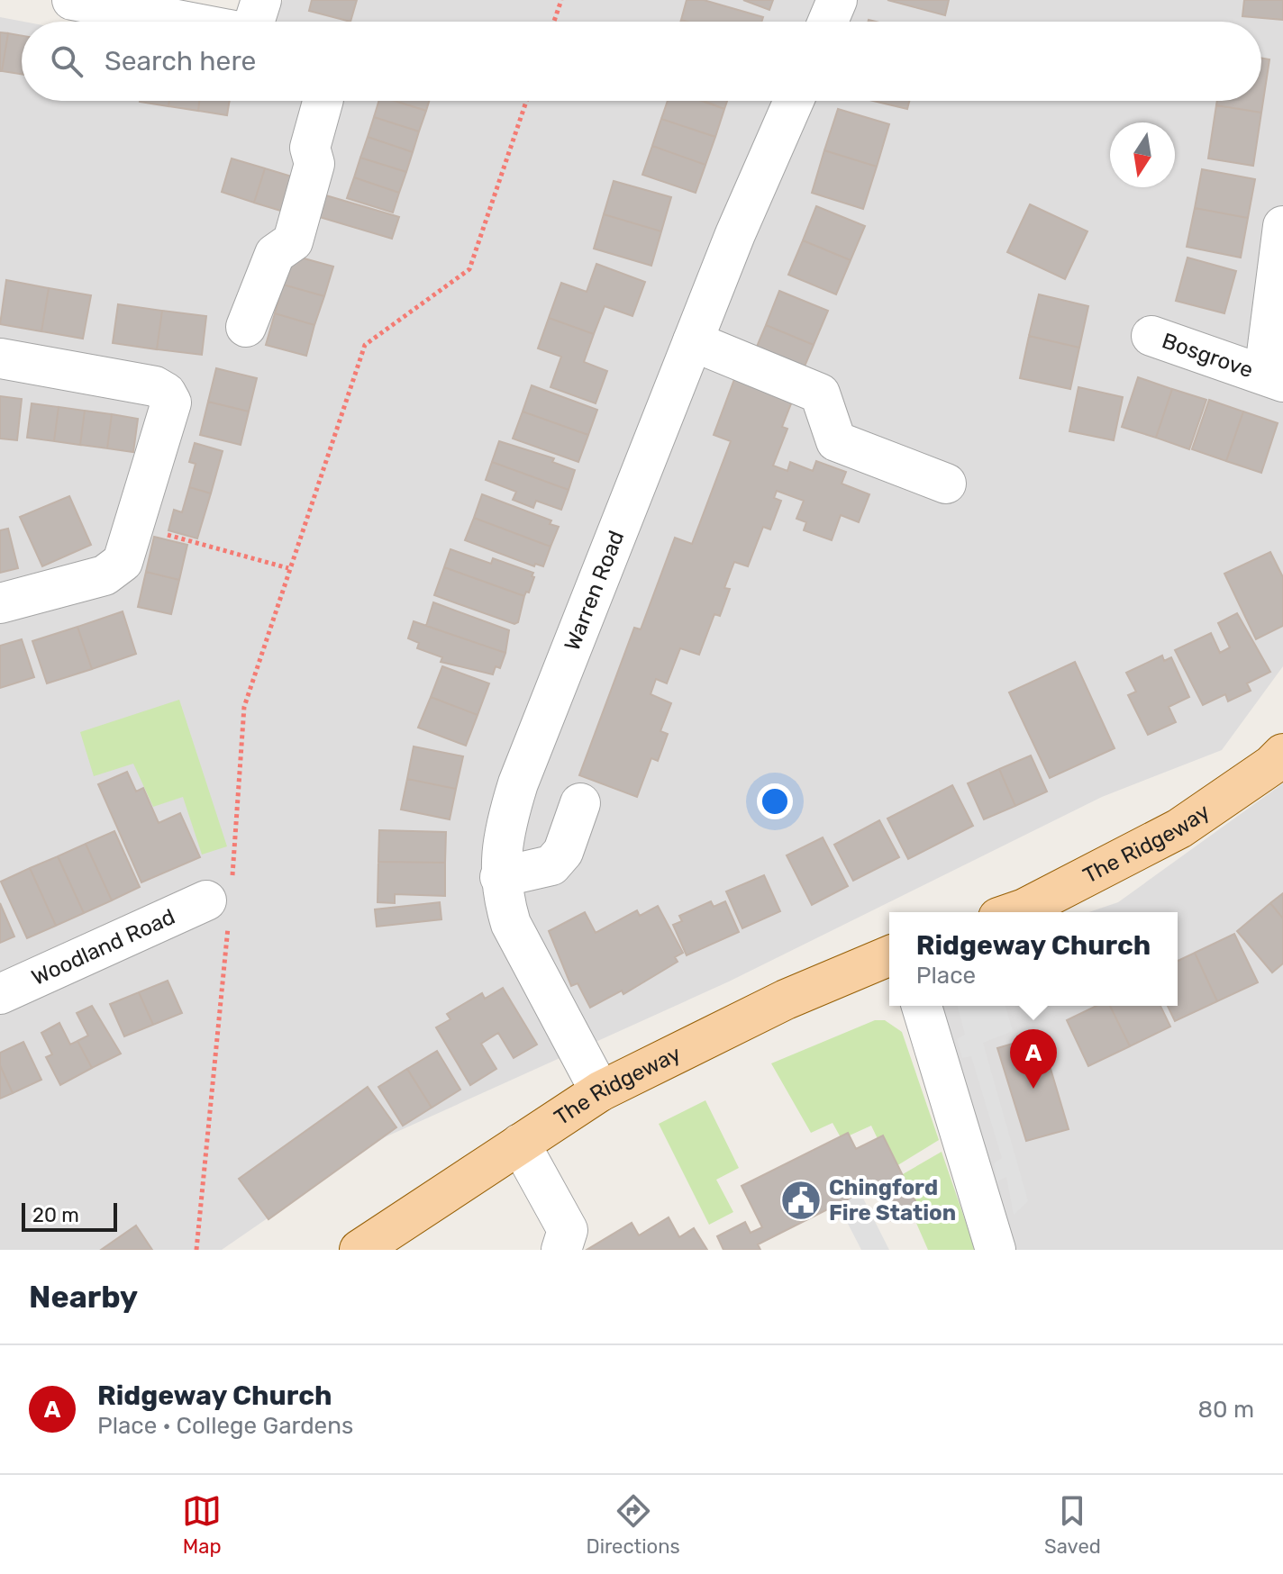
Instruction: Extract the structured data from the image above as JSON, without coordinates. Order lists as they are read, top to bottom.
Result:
{
  "streets": {
    "main road": ["The Ridgeway"],
    "street": ["Bosgrove", "Warren Road", "Woodland Road"]
  },
  "crossings": [
    ["Warren Road", "The Ridgeway"]
  ],
  "places": {
    "public building": ["Chingford Fire Station"]
  },
  "scale_bar": "20 m",
  "north": "bottom",
  "page": {
    "search": "Search here",
    "popup": ["Ridgeway Church", "Place"],
    "pins": "A",
    "scale": "20 m",
    "heading": "Nearby",
    "list": [
      {
        "mark": "A",
        "name": "Ridgeway Church",
        "note": "Place · College Gardens",
        "value": "80 m"
      }
    ],
    "nav": ["Map", "Directions", "Saved"]
  }
}
